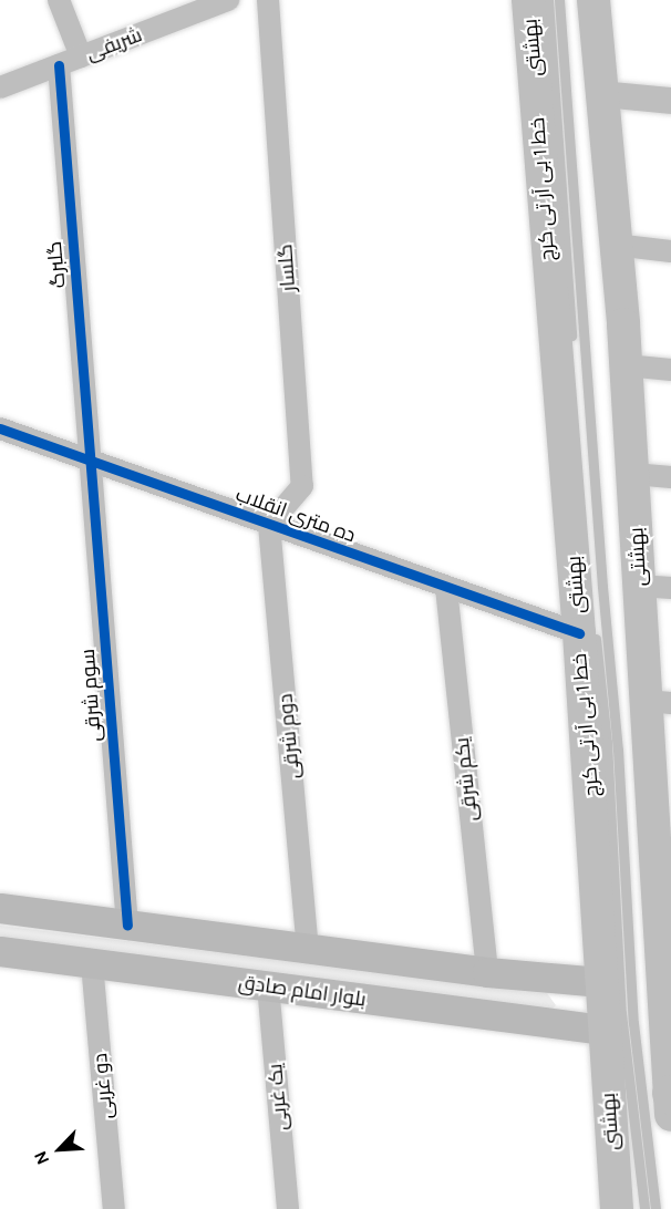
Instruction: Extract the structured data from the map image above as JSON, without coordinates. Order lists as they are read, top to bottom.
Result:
{
  "streets": {
    "main road": ["بهشتى", "بهشتی", "بلوار امام صادق"],
    "street": [
      "شریفی",
      "گلبرگ",
      "گلسار",
      "ده متری انقلاب",
      "سوم شرقی",
      "دوم شرقی",
      "یکم شرقی",
      "دو غربی",
      "یک غربی"
    ],
    "lane": ["خط 1 بی آر تی کرج"]
  },
  "crossings": [
    ["شریفی", "گلبرگ"],
    ["بهشتى", "ده متری انقلاب"],
    ["بهشتى", "بلوار امام صادق"],
    ["گلبرگ", "ده متری انقلاب"],
    ["گلبرگ", "سوم شرقی"],
    ["گلسار", "ده متری انقلاب"],
    ["گلسار", "دوم شرقی"],
    ["ده متری انقلاب", "سوم شرقی"],
    ["ده متری انقلاب", "دوم شرقی"],
    ["ده متری انقلاب", "یکم شرقی"],
    ["سوم شرقی", "بلوار امام صادق"],
    ["دوم شرقی", "بلوار امام صادق"],
    ["یکم شرقی", "بلوار امام صادق"],
    ["بلوار امام صادق", "دو غربی"],
    ["بلوار امام صادق", "یک غربی"]
  ],
  "north": "bottom left"
}
